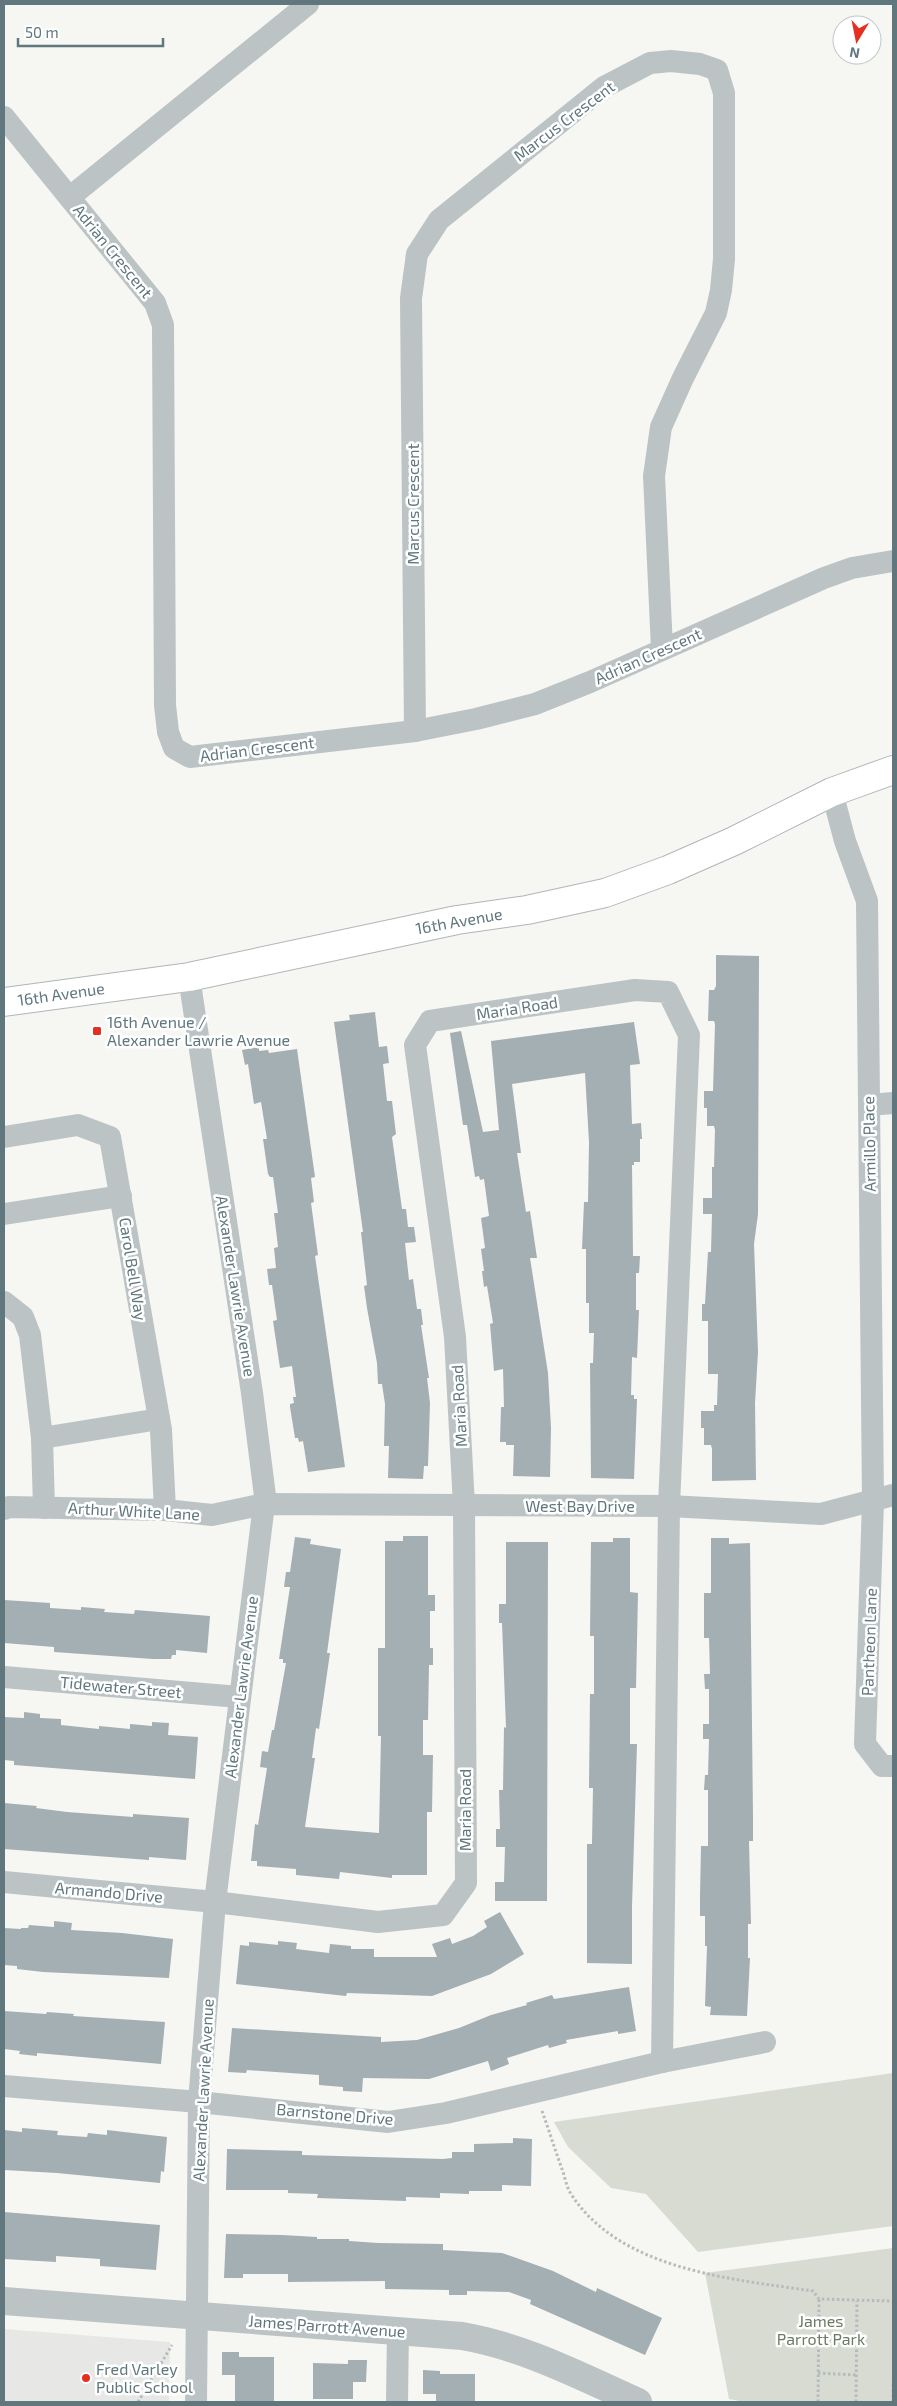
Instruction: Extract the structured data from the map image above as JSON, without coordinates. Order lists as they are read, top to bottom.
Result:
{
  "streets": {
    "main road": ["16th Avenue"],
    "street": [
      "Marcus Crescent",
      "Adrian Crescent",
      "Maria Road",
      "Armillo Place",
      "Carol Bell Way",
      "Alexander Lawrie Avenue",
      "West Bay Drive",
      "Arthur White Lane",
      "Pantheon Lane",
      "Tidewater Street",
      "Armando Drive",
      "Barnstone Drive",
      "James Parrott Avenue"
    ]
  },
  "crossings": [
    ["Marcus Crescent", "Adrian Crescent"],
    ["16th Avenue", "Armillo Place"],
    ["16th Avenue", "Alexander Lawrie Avenue"],
    ["Maria Road", "Alexander Lawrie Avenue"],
    ["Maria Road", "West Bay Drive"],
    ["Maria Road", "Armando Drive"],
    ["Maria Road", "Barnstone Drive"],
    ["Armillo Place", "West Bay Drive"],
    ["Armillo Place", "Pantheon Lane"],
    ["Carol Bell Way", "Arthur White Lane"],
    ["Alexander Lawrie Avenue", "West Bay Drive"],
    ["Alexander Lawrie Avenue", "Arthur White Lane"],
    ["Alexander Lawrie Avenue", "Tidewater Street"],
    ["Alexander Lawrie Avenue", "Armando Drive"],
    ["Alexander Lawrie Avenue", "Barnstone Drive"],
    ["Alexander Lawrie Avenue", "James Parrott Avenue"],
    ["West Bay Drive", "Arthur White Lane"],
    ["West Bay Drive", "Pantheon Lane"]
  ],
  "parks": ["James Parrott Park"],
  "places": {
    "transit": ["16th Avenue / Alexander Lawrie Avenue"],
    "other": ["Fred Varley Public School"]
  },
  "scale_bar": "50 m",
  "north": "bottom"
}
